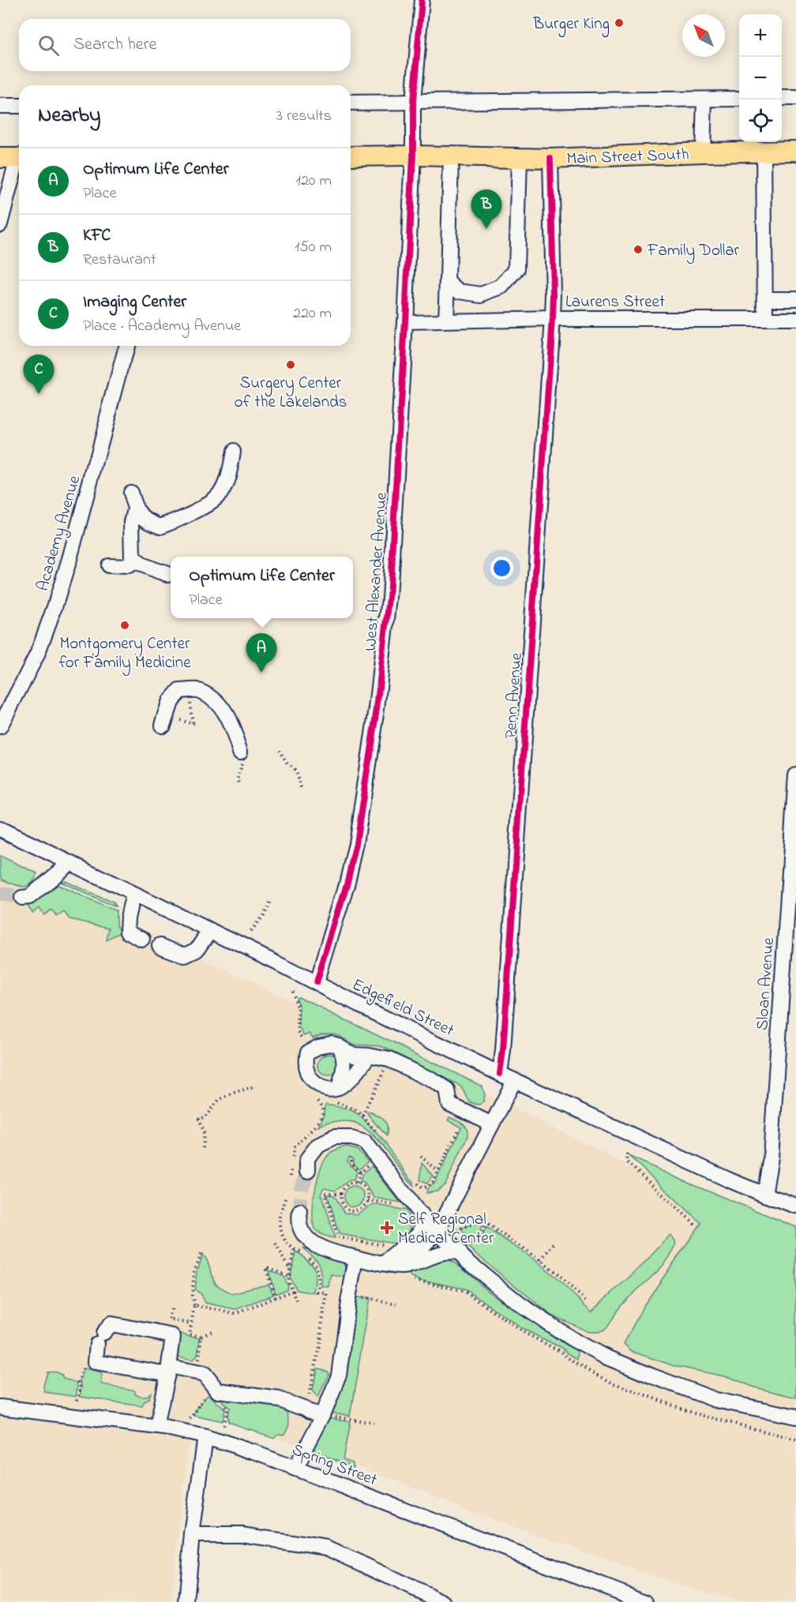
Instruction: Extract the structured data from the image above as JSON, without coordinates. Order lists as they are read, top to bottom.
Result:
{
  "streets": {
    "main road": ["Main Street South"],
    "street": [
      "Laurens Street",
      "Academy Avenue",
      "West Alexander Avenue",
      "Penn Avenue",
      "Sloan Avenue",
      "Edgefield Street",
      "Spring Street"
    ]
  },
  "crossings": [
    ["Main Street South", "West Alexander Avenue"],
    ["Main Street South", "Penn Avenue"],
    ["Laurens Street", "West Alexander Avenue"],
    ["Laurens Street", "Penn Avenue"],
    ["West Alexander Avenue", "Edgefield Street"],
    ["Penn Avenue", "Edgefield Street"],
    ["Sloan Avenue", "Edgefield Street"]
  ],
  "places": {
    "other": [
      "Burger King",
      "Family Dollar",
      "Surgery Center of the Lakelands",
      "Montgomery Center for Family Medicine"
    ],
    "health": ["Self Regional Medical Center"]
  },
  "north": "top left",
  "page": {
    "map_buttons": ["+", "−"],
    "search": "Search here",
    "heading": ["Nearby", "3 results"],
    "list": [
      {
        "mark": "A",
        "name": "Optimum Life Center",
        "note": "Place",
        "value": "120 m"
      },
      {
        "mark": "B",
        "name": "KFC",
        "note": "Restaurant",
        "value": "150 m"
      },
      {
        "mark": "C",
        "name": "Imaging Center",
        "note": "Place · Academy Avenue",
        "value": "220 m"
      }
    ],
    "pins": ["B", "C", "A"],
    "popup": ["Optimum Life Center", "Place"]
  }
}
